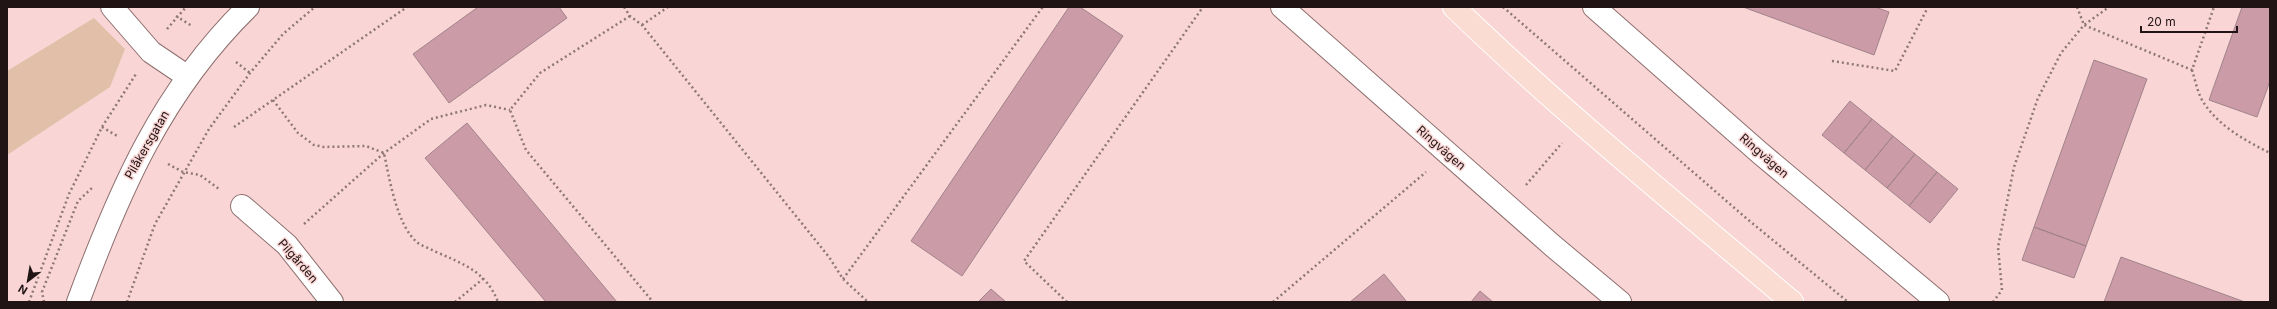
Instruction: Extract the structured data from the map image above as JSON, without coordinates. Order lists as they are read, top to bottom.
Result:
{
  "streets": {
    "street": ["Pilåkersgatan", "Ringvägen", "Pilgården"]
  },
  "scale_bar": "20 m",
  "north": "bottom left"
}
